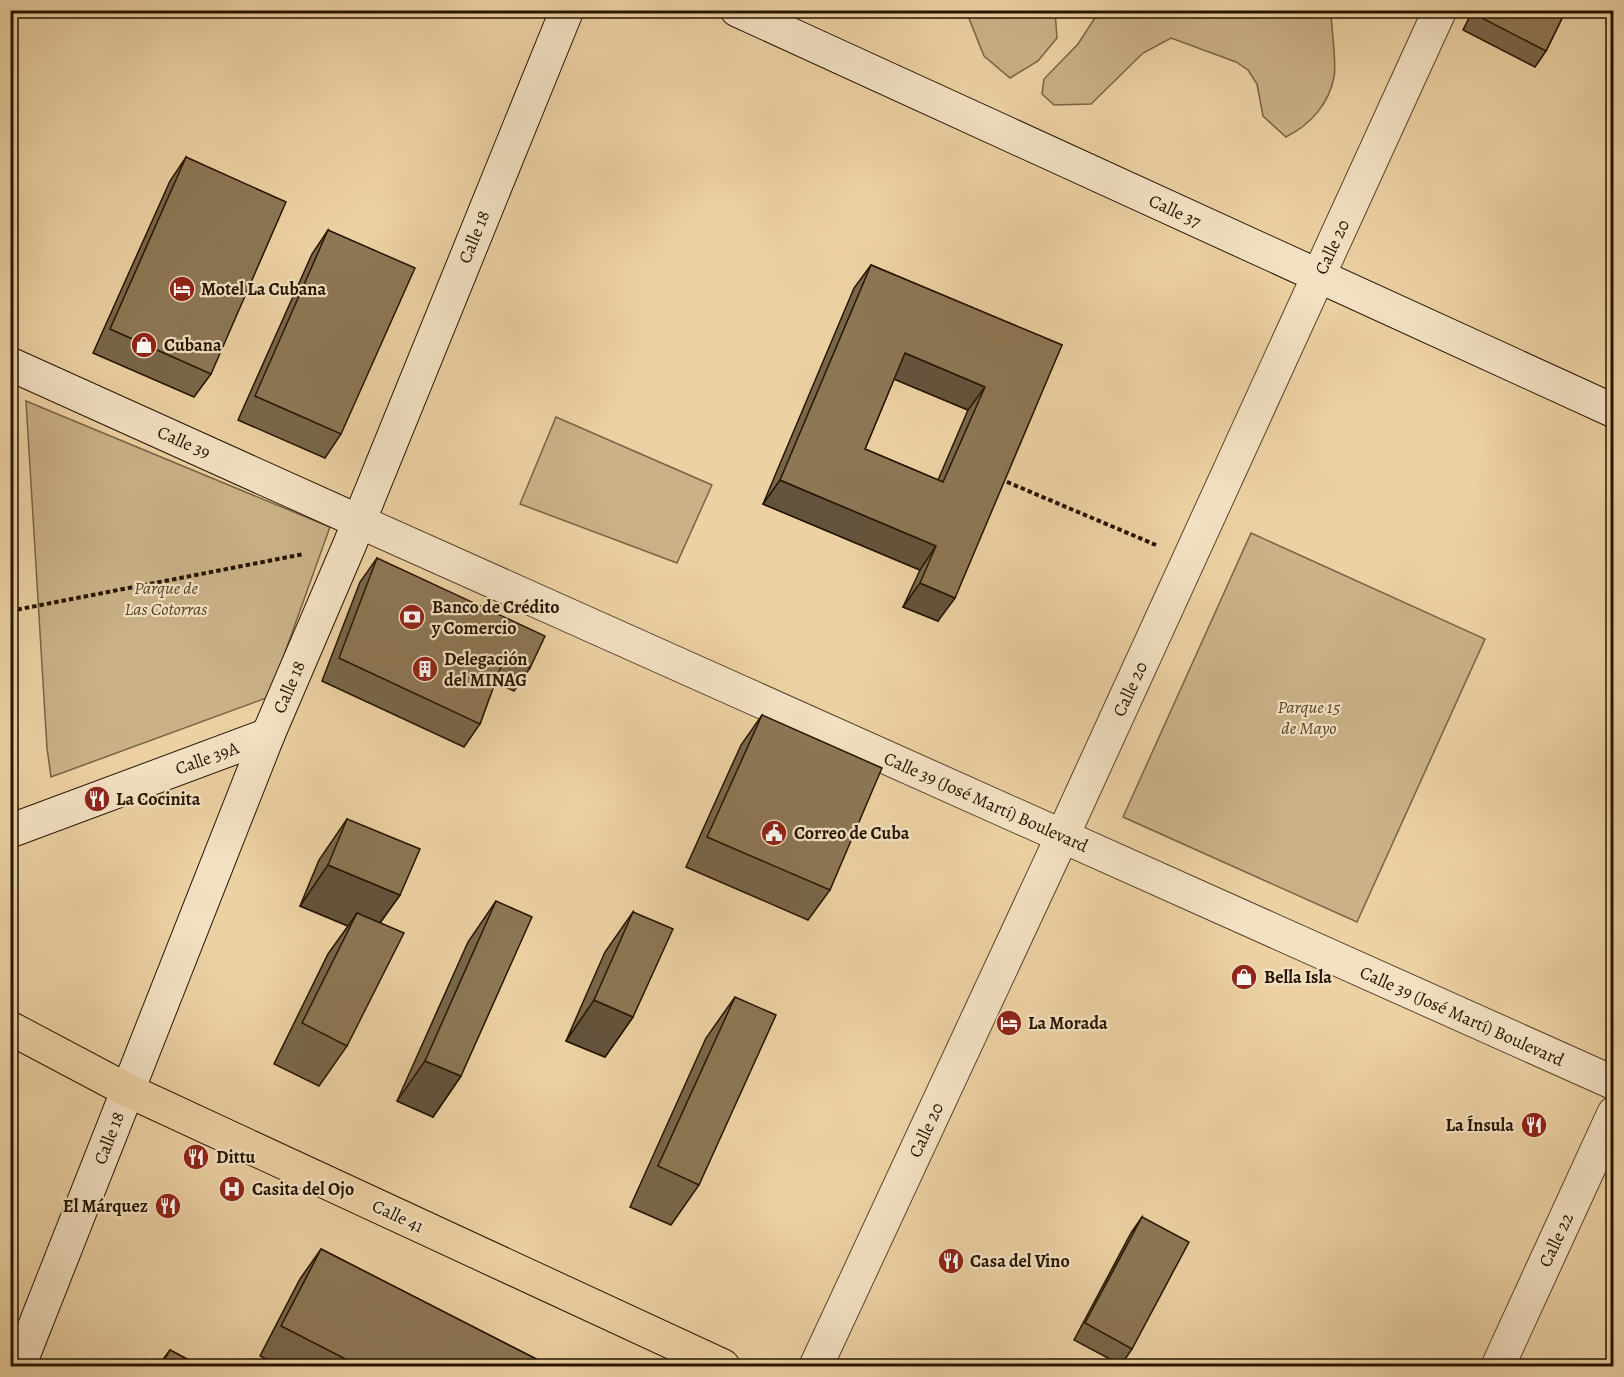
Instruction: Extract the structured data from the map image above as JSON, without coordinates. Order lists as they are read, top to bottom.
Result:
{
  "streets": {
    "main road": ["Calle 41"],
    "street": [
      "Calle 37",
      "Calle 18",
      "Calle 20",
      "Calle 39",
      "Calle 39A",
      "Calle 39 (José Martí) Boulevard",
      "Calle 22"
    ]
  },
  "crossings": [
    ["Calle 37", "Calle 20"],
    ["Calle 18", "Calle 39"],
    ["Calle 18", "Calle 39A"],
    ["Calle 18", "Calle 39 (José Martí) Boulevard"],
    ["Calle 18", "Calle 41"],
    ["Calle 20", "Calle 39 (José Martí) Boulevard"],
    ["Calle 39", "Calle 39 (José Martí) Boulevard"]
  ],
  "parks": ["Parque de Las Cotorras", "Parque 15 de Mayo"],
  "places": {
    "hotel": ["Motel La Cubana", "La Morada"],
    "shop": ["Cubana", "Bella Isla"],
    "bank": ["Banco de Crédito y Comercio"],
    "building": ["Delegación del MINAG"],
    "restaurant": [
      "La Cocinita",
      "La Ínsula",
      "Dittu",
      "El Márquez",
      "Casa del Vino"
    ],
    "public building": ["Correo de Cuba"],
    "hospital": ["Casita del Ojo"]
  }
}
